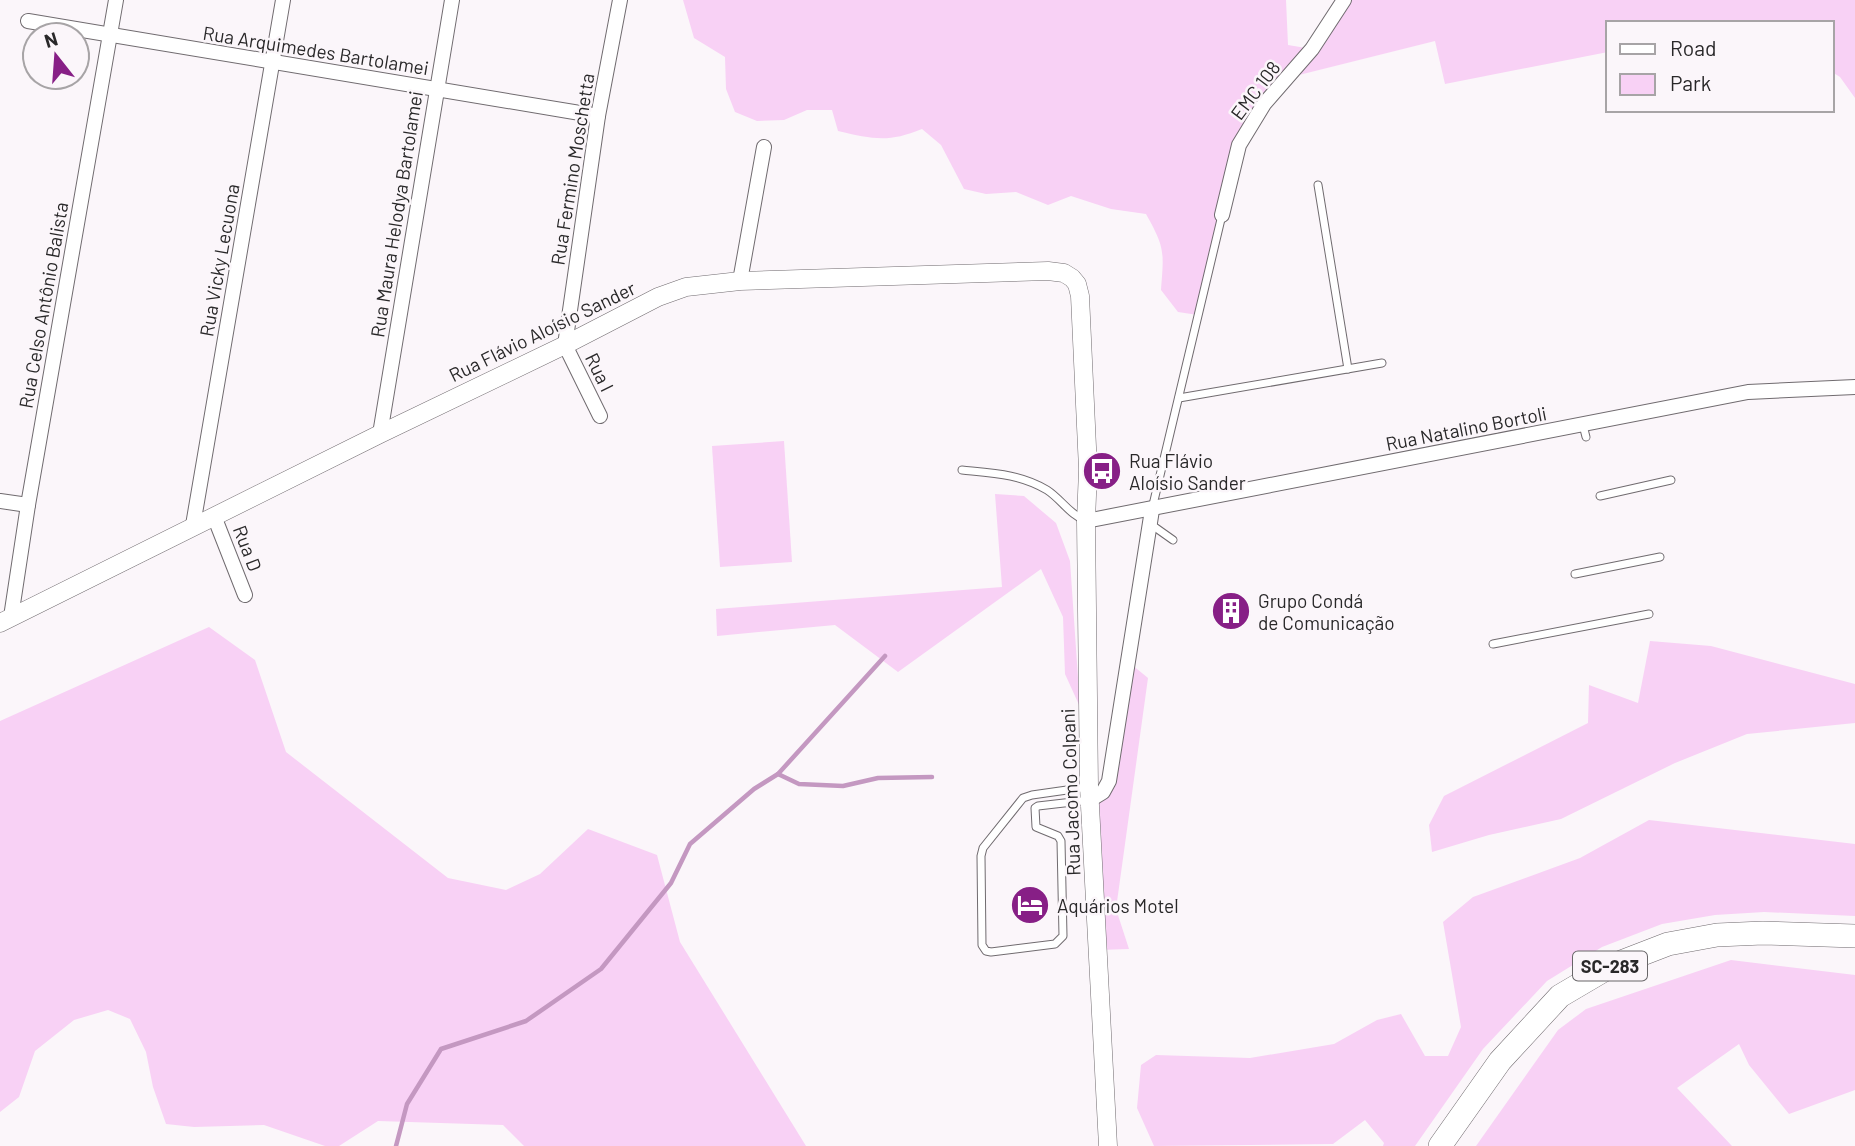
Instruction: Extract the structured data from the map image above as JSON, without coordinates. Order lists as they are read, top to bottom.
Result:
{
  "streets": {
    "main road": ["SC-283"],
    "street": [
      "Rua Arquimedes Bartolamei",
      "EMC 108",
      "Rua Fermino Moschetta",
      "Rua Maura Helodya Bartolamei",
      "Rua Vicky Lecuona",
      "Rua Celso Antônio Balista",
      "Rua Flávio Aloísio Sander",
      "Rua I",
      "Rua Natalino Bortoli",
      "Rua D",
      "Rua Jacomo Colpani"
    ]
  },
  "crossings": [
    ["Rua Arquimedes Bartolamei", "Rua Fermino Moschetta"],
    ["Rua Arquimedes Bartolamei", "Rua Maura Helodya Bartolamei"],
    ["Rua Arquimedes Bartolamei", "Rua Vicky Lecuona"],
    ["Rua Arquimedes Bartolamei", "Rua Celso Antônio Balista"],
    ["Rua Fermino Moschetta", "Rua Flávio Aloísio Sander"],
    ["Rua Fermino Moschetta", "Rua I"],
    ["Rua Maura Helodya Bartolamei", "Rua Flávio Aloísio Sander"],
    ["Rua Vicky Lecuona", "Rua Flávio Aloísio Sander"],
    ["Rua Celso Antônio Balista", "Rua Flávio Aloísio Sander"],
    ["Rua Flávio Aloísio Sander", "Rua I"],
    ["Rua Flávio Aloísio Sander", "Rua Natalino Bortoli"],
    ["Rua Flávio Aloísio Sander", "Rua D"],
    ["Rua Flávio Aloísio Sander", "Rua Jacomo Colpani"],
    ["Rua Natalino Bortoli", "Rua Jacomo Colpani"]
  ],
  "places": {
    "bus stop": ["Rua Flávio Aloísio Sander"],
    "building": ["Grupo Condá de Comunicação"],
    "hotel": ["Aquários Motel"]
  },
  "legend": ["Road", "Park"],
  "north": "top"
}
